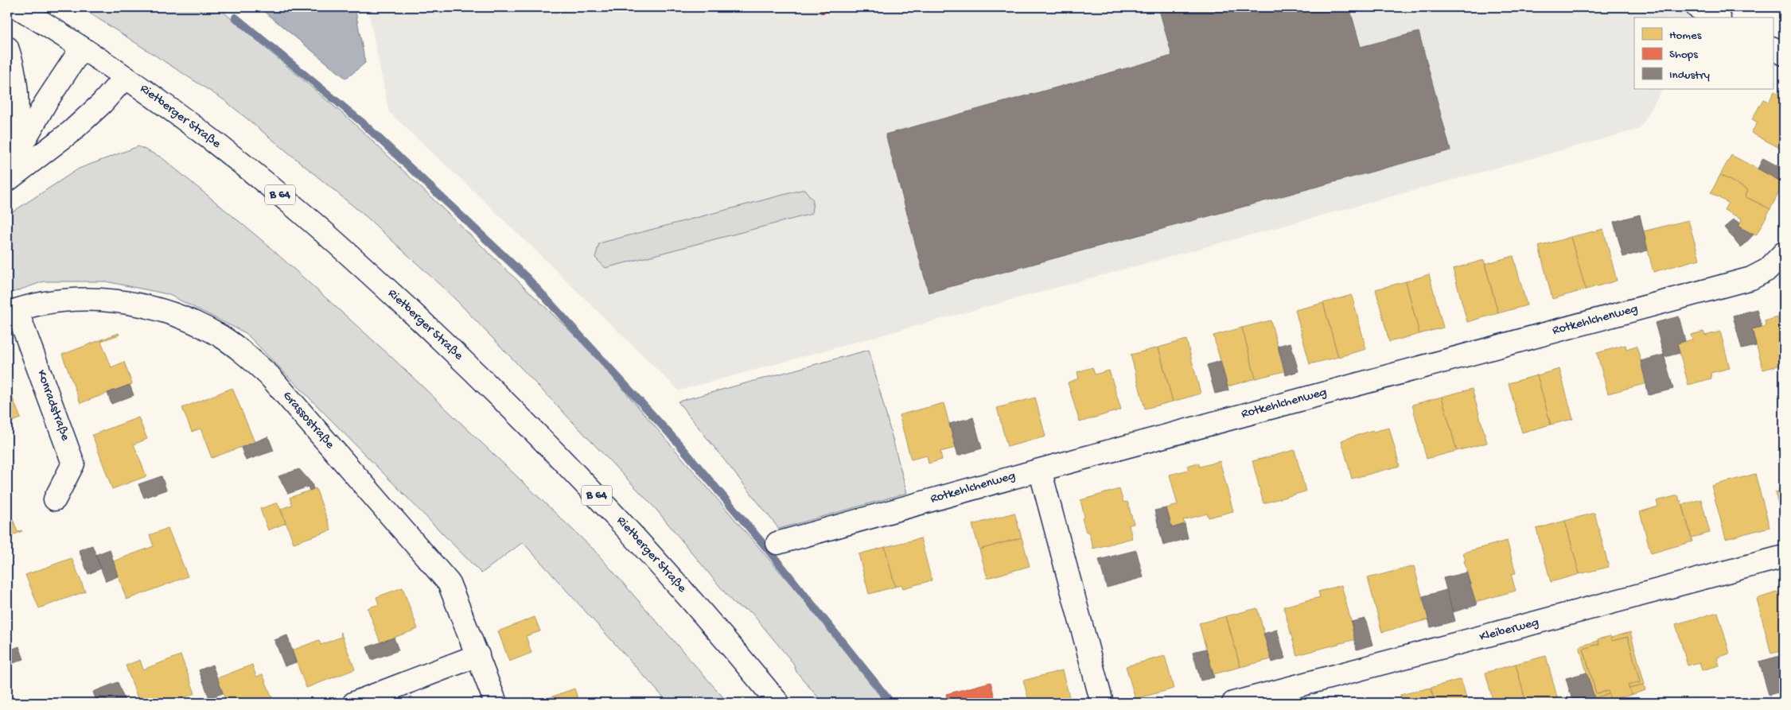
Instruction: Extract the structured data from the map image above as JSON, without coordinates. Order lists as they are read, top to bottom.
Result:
{
  "streets": {
    "street": [
      "Rietberger Straße",
      "B 64",
      "Rotkehlchenweg",
      "Konradstraße",
      "Grassostraße",
      "Kleiberweg"
    ]
  },
  "crossings": [
    ["Konradstraße", "Grassostraße"]
  ],
  "legend": ["Homes", "Shops", "Industry"]
}
